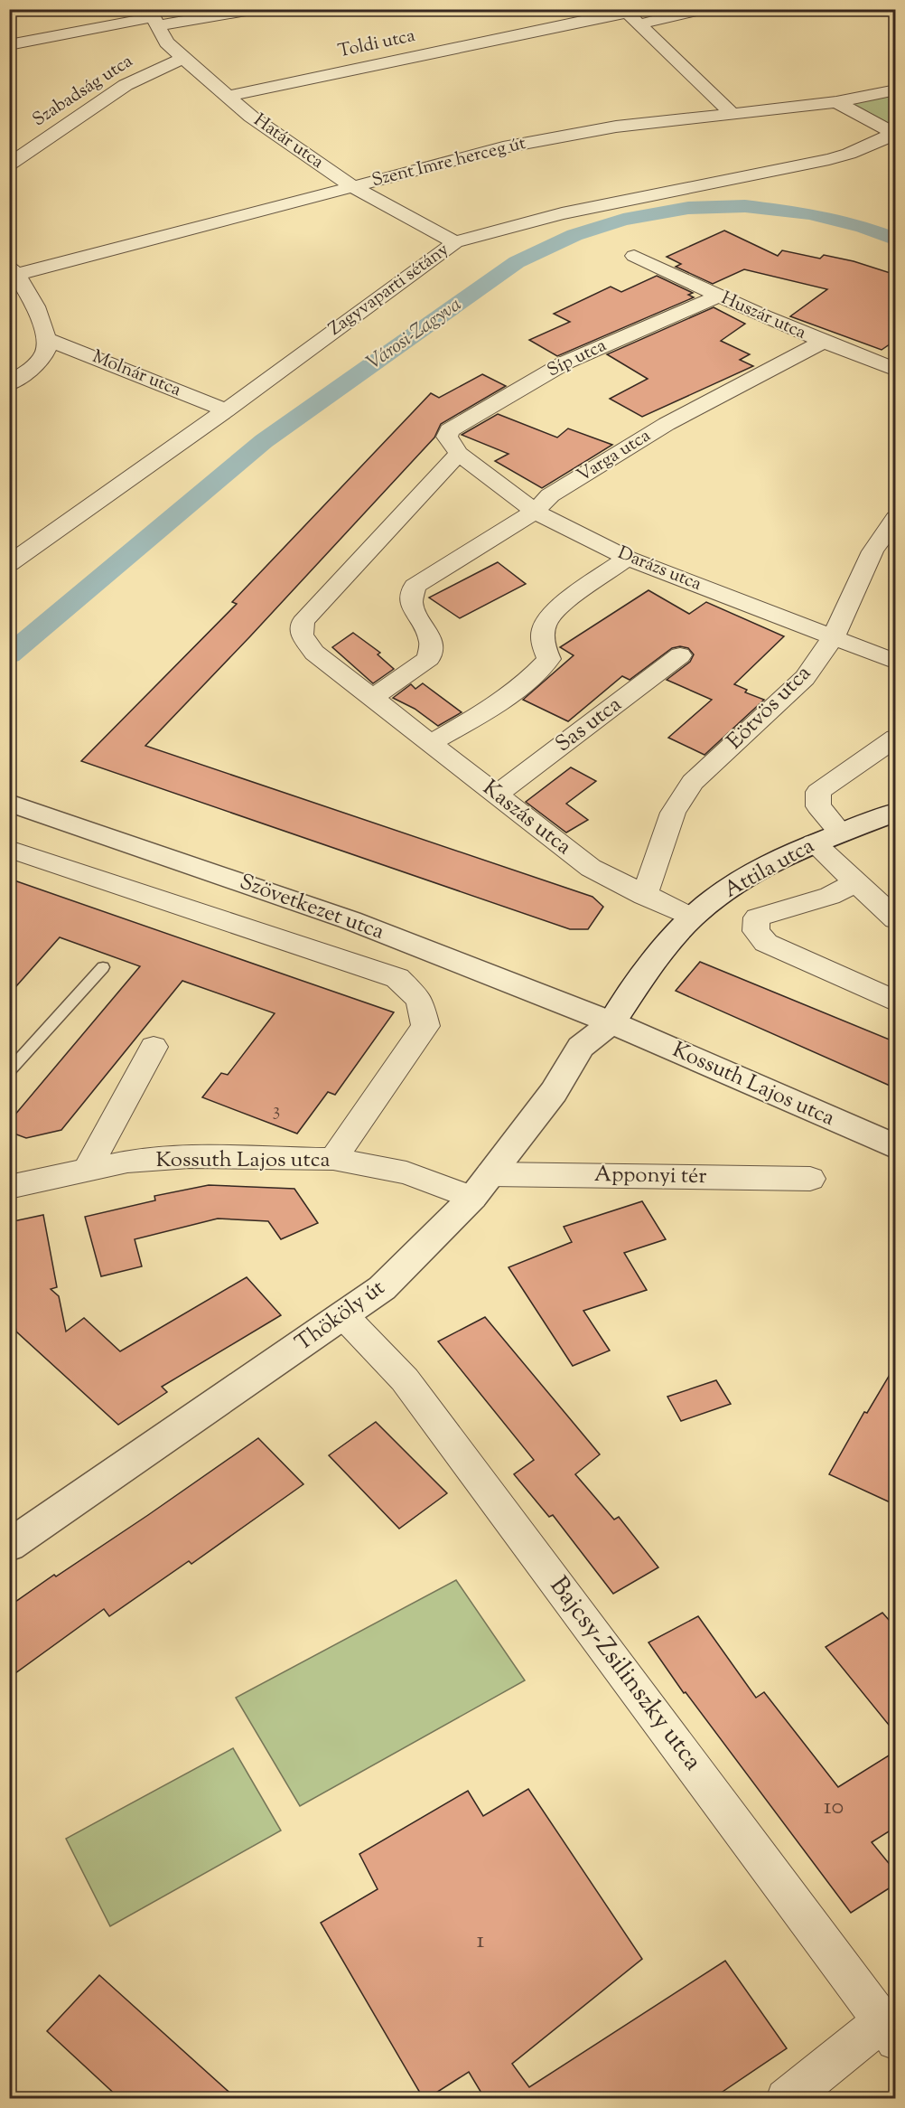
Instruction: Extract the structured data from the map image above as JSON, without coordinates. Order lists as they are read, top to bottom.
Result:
{
  "streets": {
    "street": [
      "Toldi utca",
      "Szabadság utca",
      "Határ utca",
      "Szent Imre herceg út",
      "Zagyvaparti sétány",
      "Huszár utca",
      "Síp utca",
      "Molnár utca",
      "Varga utca",
      "Darázs utca",
      "Eötvös utca",
      "Sas utca",
      "Kaszás utca",
      "Attila utca",
      "Szövetkezet utca",
      "Kossuth Lajos utca",
      "Apponyi tér",
      "Thököly út",
      "Bajcsy-Zsilinszky utca"
    ]
  },
  "crossings": [
    ["Toldi utca", "Határ utca"],
    ["Szabadság utca", "Határ utca"],
    ["Határ utca", "Szent Imre herceg út"],
    ["Határ utca", "Zagyvaparti sétány"],
    ["Zagyvaparti sétány", "Molnár utca"],
    ["Huszár utca", "Síp utca"],
    ["Huszár utca", "Varga utca"],
    ["Síp utca", "Darázs utca"],
    ["Síp utca", "Kaszás utca"],
    ["Varga utca", "Darázs utca"],
    ["Varga utca", "Kaszás utca"],
    ["Darázs utca", "Eötvös utca"],
    ["Darázs utca", "Kaszás utca"],
    ["Eötvös utca", "Kaszás utca"],
    ["Sas utca", "Kaszás utca"],
    ["Kaszás utca", "Attila utca"],
    ["Attila utca", "Szövetkezet utca"],
    ["Attila utca", "Kossuth Lajos utca"],
    ["Attila utca", "Thököly út"],
    ["Szövetkezet utca", "Kossuth Lajos utca"],
    ["Szövetkezet utca", "Thököly út"],
    ["Kossuth Lajos utca", "Apponyi tér"],
    ["Kossuth Lajos utca", "Thököly út"],
    ["Apponyi tér", "Thököly út"],
    ["Thököly út", "Bajcsy-Zsilinszky utca"]
  ],
  "water": ["Városi-Zagyva"],
  "house_numbers": ["3", "10", "1"]
}
